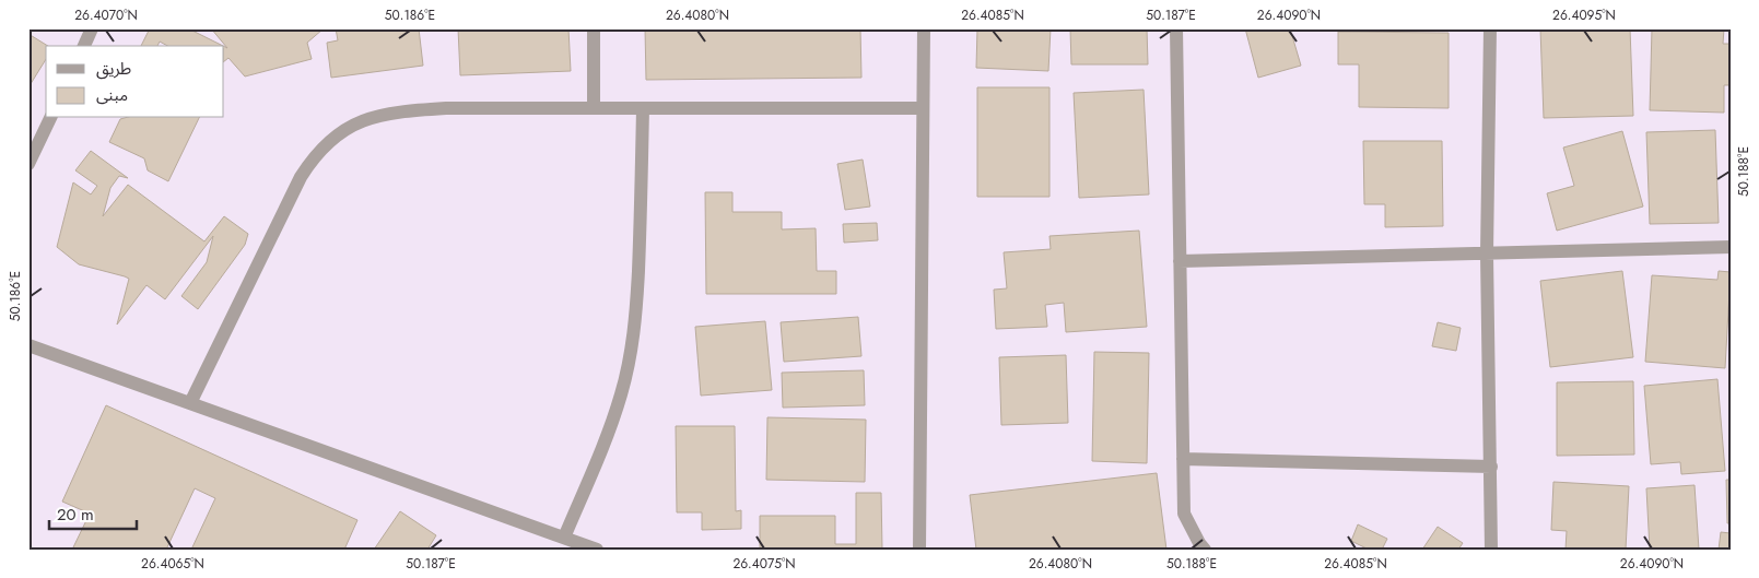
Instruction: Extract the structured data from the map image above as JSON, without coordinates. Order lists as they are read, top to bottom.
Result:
{
  "legend": ["طريق", "مبنى"],
  "scale_bar": "20 m",
  "coordinates": [
    "26.4070°N",
    "50.186°E",
    "26.4080°N",
    "26.4085°N",
    "50.187°E",
    "26.4090°N",
    "26.4095°N",
    "50.188°E",
    "26.4065°N",
    "26.4075°N"
  ]
}
